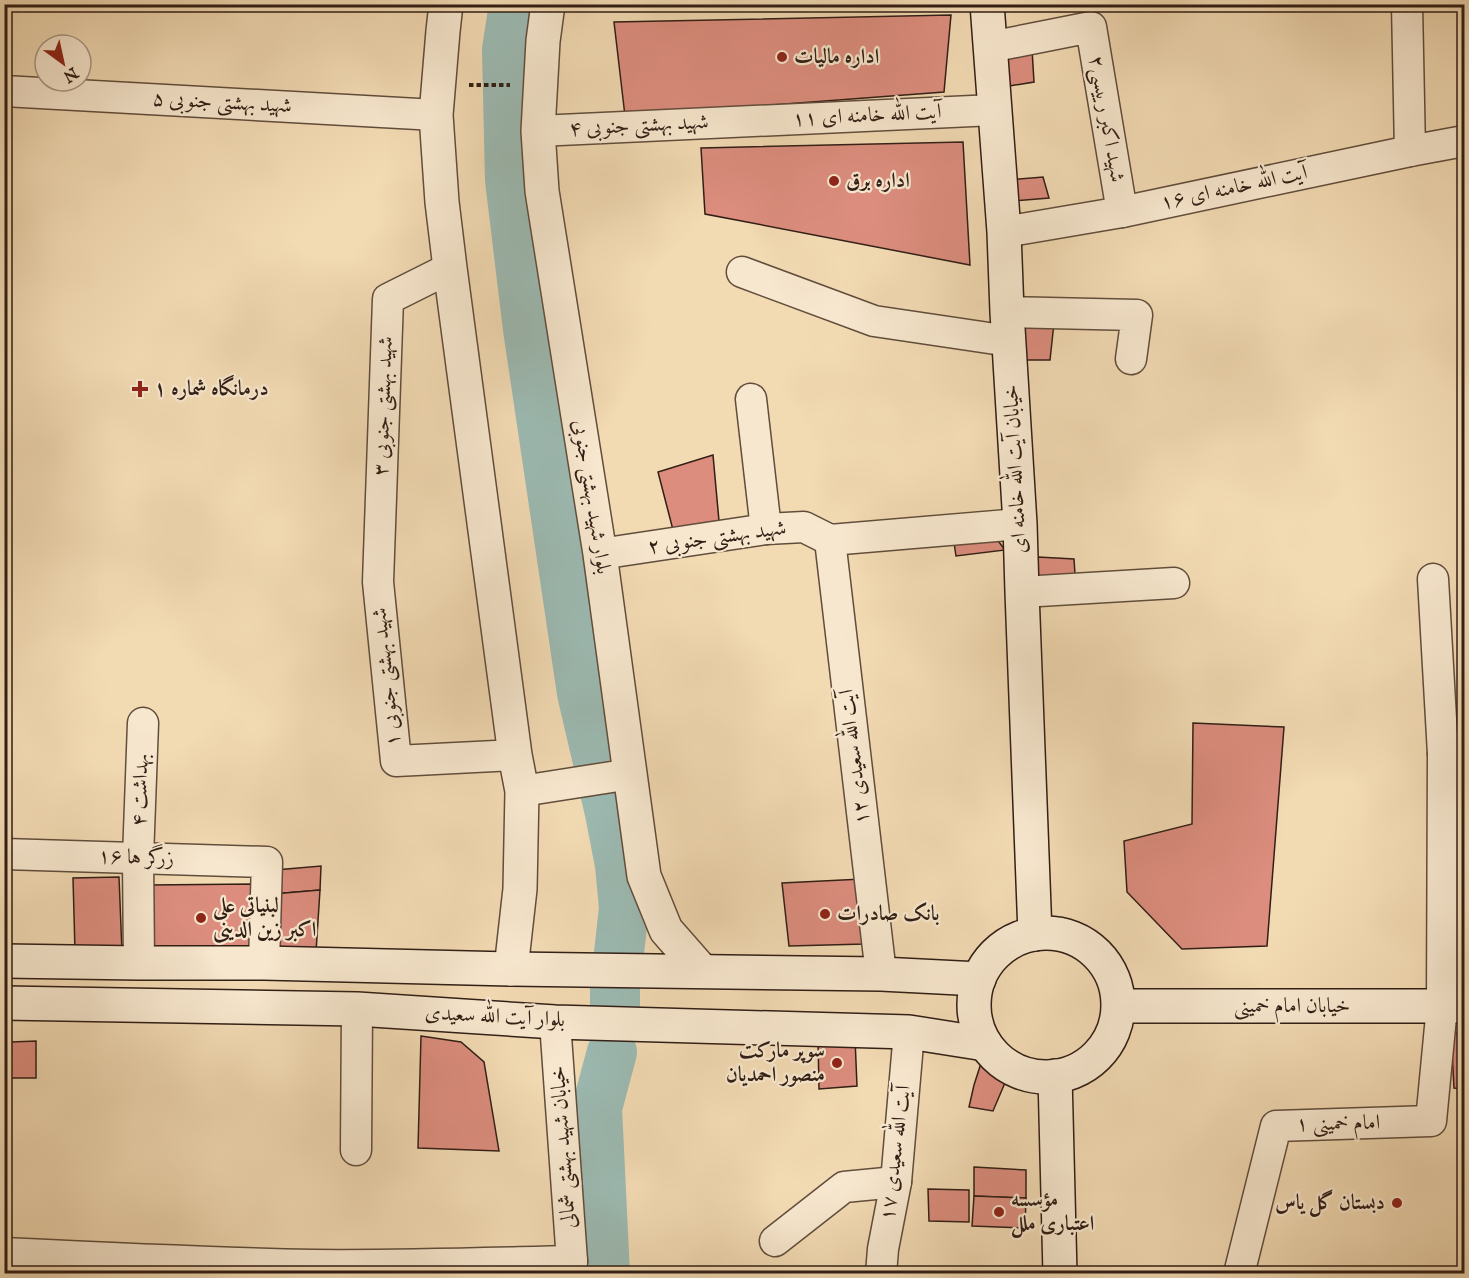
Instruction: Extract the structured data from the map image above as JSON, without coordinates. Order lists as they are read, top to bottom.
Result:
{
  "streets": {
    "main road": [
      "خیابان آیت الله خامنه ای",
      "بلوار شهید بهشتی جنوبی",
      "خیابان امام خمینی",
      "بلوار آیت الله سعیدی"
    ],
    "street": [
      "شهید بهشتی جنوبی ۵",
      "آیت الله خامنه ای ۱۱",
      "شهید اکبر رییسی۲",
      "شهید بهشتی جنوبی ۴",
      "آیت الله خامنه ای ۱۶",
      "شهید بهشتی جنوبی ۳",
      "شهید بهشتی جنوبی ۲",
      "شهید بهشتی جنوبی ۱",
      "آیت الله سعیدی ۱۲",
      "بهداشت ۴",
      "زرگر ها ۱۶",
      "امام خمینی ۱",
      "خیابان شهید بهشتی شمالی",
      "آیت الله سعیدی ۱۷"
    ]
  },
  "crossings": [
    ["آیت الله خامنه ای ۱۱", "شهید بهشتی جنوبی ۴"],
    ["آیت الله خامنه ای ۱۱", "خیابان آیت الله خامنه ای"],
    ["شهید اکبر رییسی۲", "آیت الله خامنه ای ۱۶"],
    ["شهید اکبر رییسی۲", "خیابان آیت الله خامنه ای"],
    ["شهید بهشتی جنوبی ۴", "بلوار شهید بهشتی جنوبی"],
    ["آیت الله خامنه ای ۱۶", "خیابان آیت الله خامنه ای"],
    ["شهید بهشتی جنوبی ۳", "شهید بهشتی جنوبی ۱"],
    ["خیابان آیت الله خامنه ای", "خیابان امام خمینی"],
    ["خیابان آیت الله خامنه ای", "بلوار آیت الله سعیدی"],
    ["بلوار شهید بهشتی جنوبی", "شهید بهشتی جنوبی ۲"],
    ["شهید بهشتی جنوبی ۲", "آیت الله سعیدی ۱۲"],
    ["بهداشت ۴", "زرگر ها ۱۶"],
    ["خیابان امام خمینی", "بلوار آیت الله سعیدی"],
    ["خیابان امام خمینی", "امام خمینی ۱"],
    ["بلوار آیت الله سعیدی", "خیابان شهید بهشتی شمالی"],
    ["بلوار آیت الله سعیدی", "آیت الله سعیدی ۱۷"]
  ],
  "places": {
    "other": [
      "اداره مالیات",
      "اداره برق",
      "بانک صادرات",
      "لبنیاتی علی اکبر زین الدینی",
      "سوپر مارکت منصور احمدیان",
      "دبستان گل یاس",
      "مؤسسه اعتباری ملل"
    ],
    "health": ["درمانگاه شماره ۱"]
  },
  "north": "bottom right"
}
